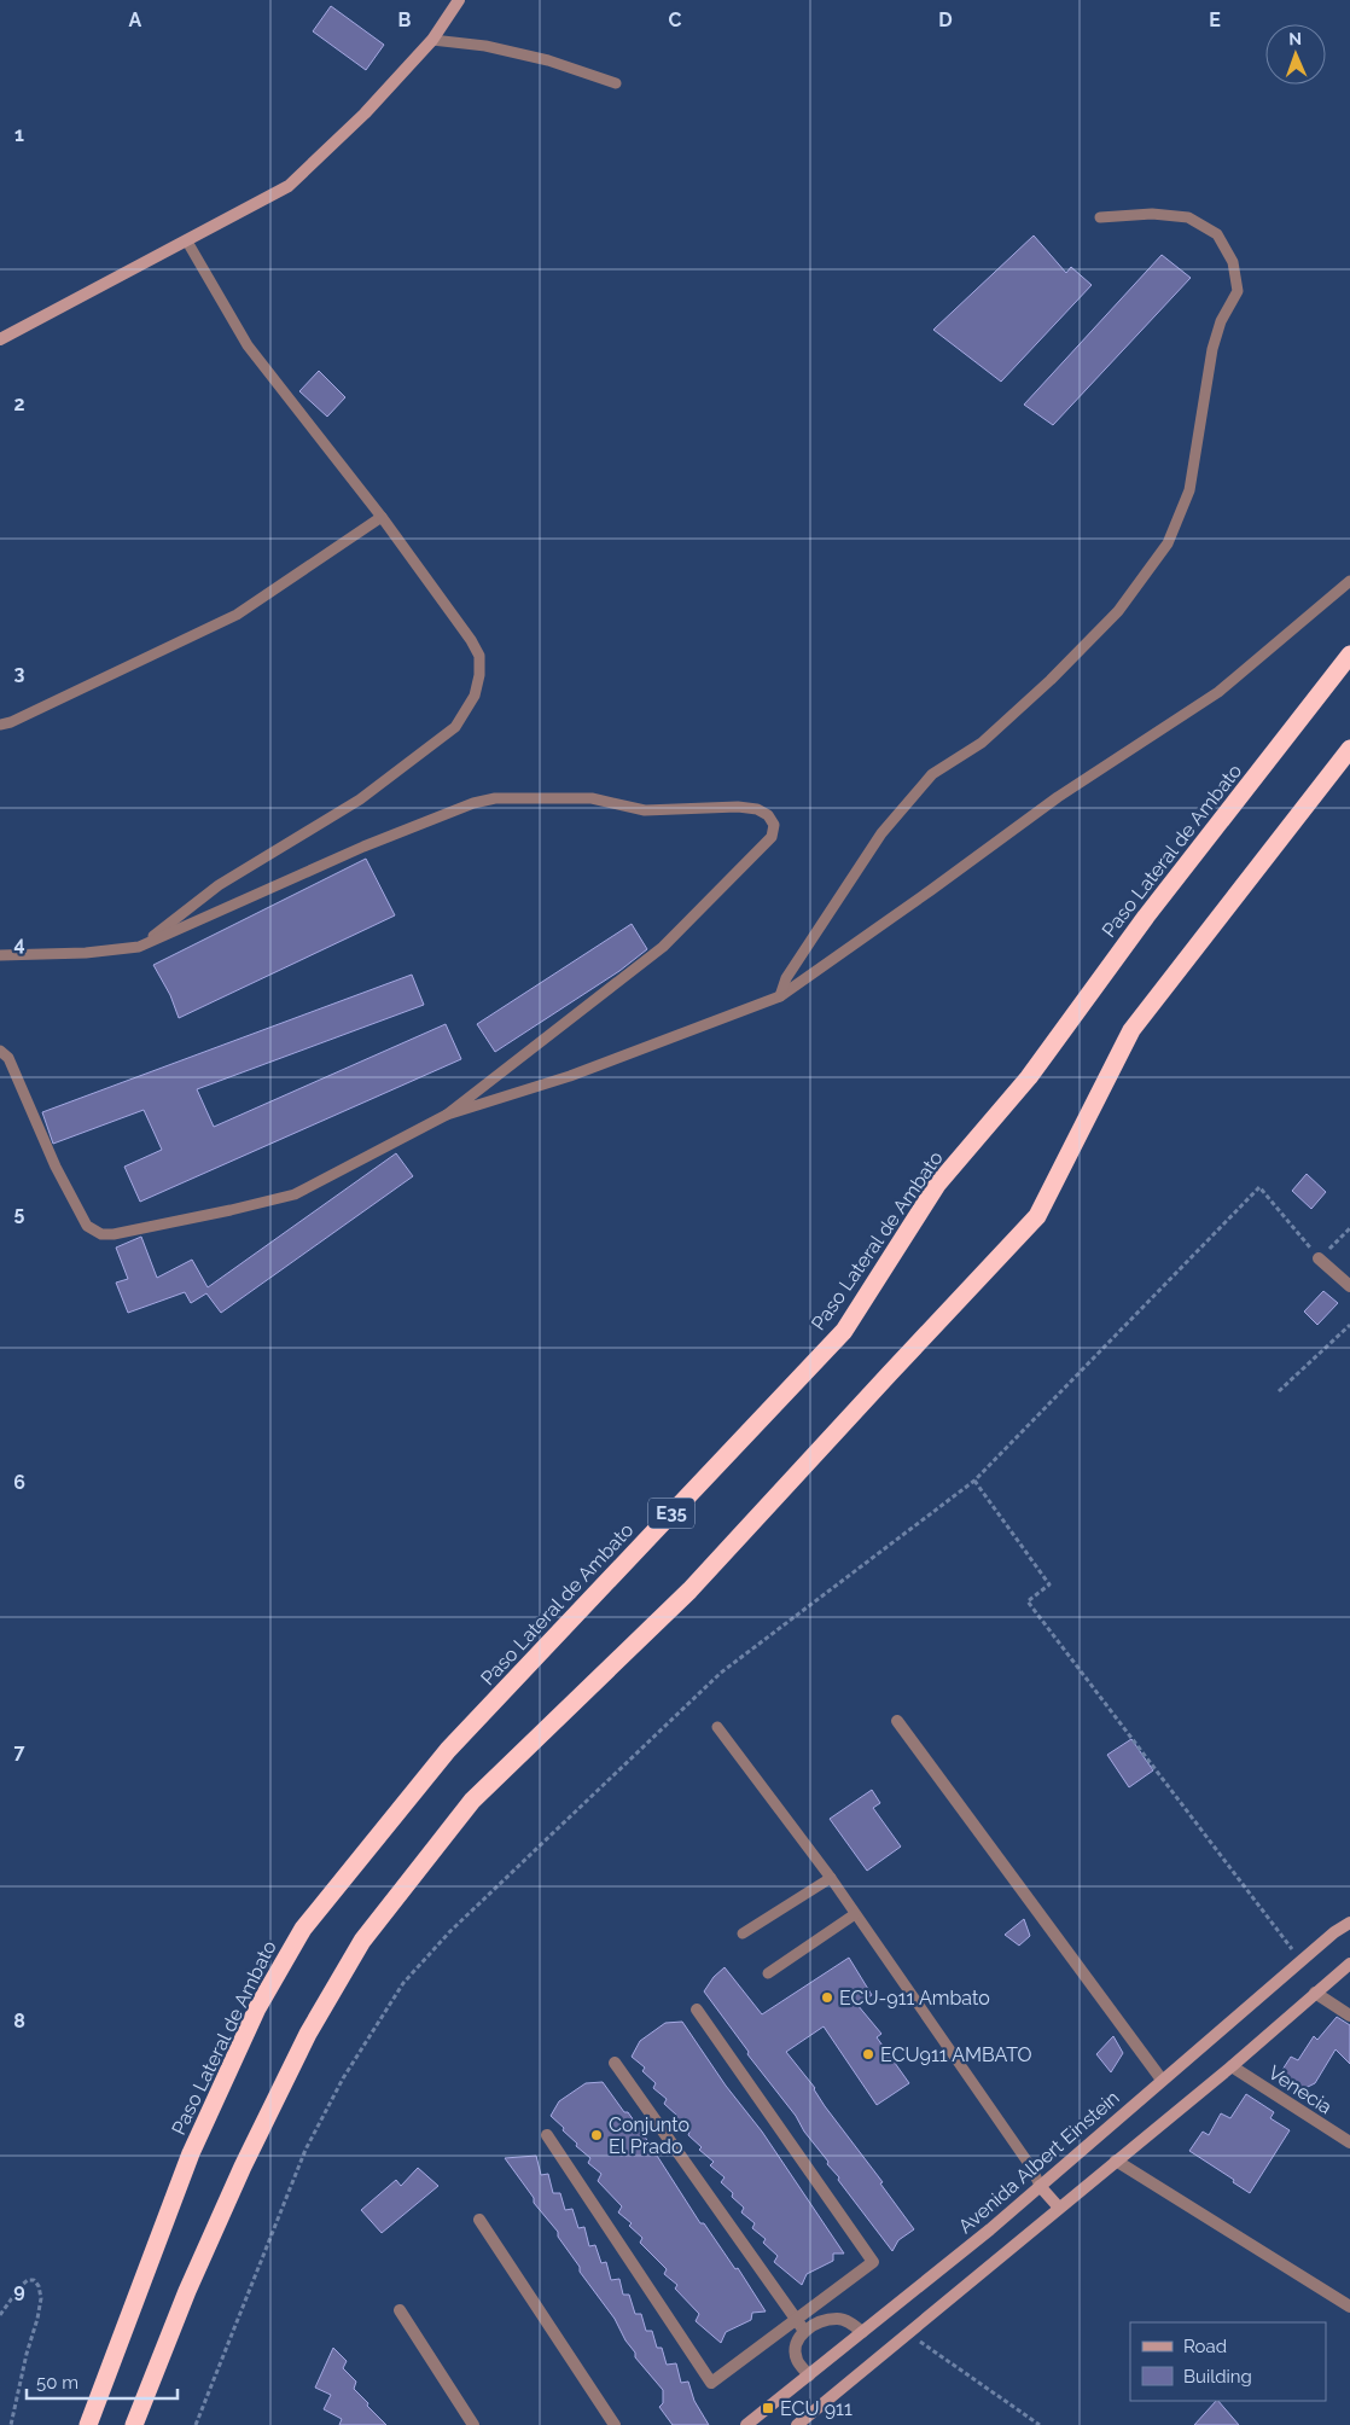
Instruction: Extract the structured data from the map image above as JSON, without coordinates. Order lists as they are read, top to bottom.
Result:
{
  "streets": {
    "highway": ["Paso Lateral de Ambato", "E35"],
    "street": ["Venecia", "Avenida Albert Einstein"]
  },
  "places": {
    "other": ["ECU-911 Ambato", "ECU911 AMBATO", "Conjunto El Prado"],
    "transit": ["ECU 911"]
  },
  "legend": ["Road", "Building"],
  "scale_bar": "50 m",
  "north": "top",
  "grid": {
    "columns": [
      "A",
      "B",
      "C",
      "D",
      "E"
    ],
    "rows": [
      "1",
      "2",
      "3",
      "4",
      "5",
      "6",
      "7",
      "8",
      "9"
    ]
  }
}
